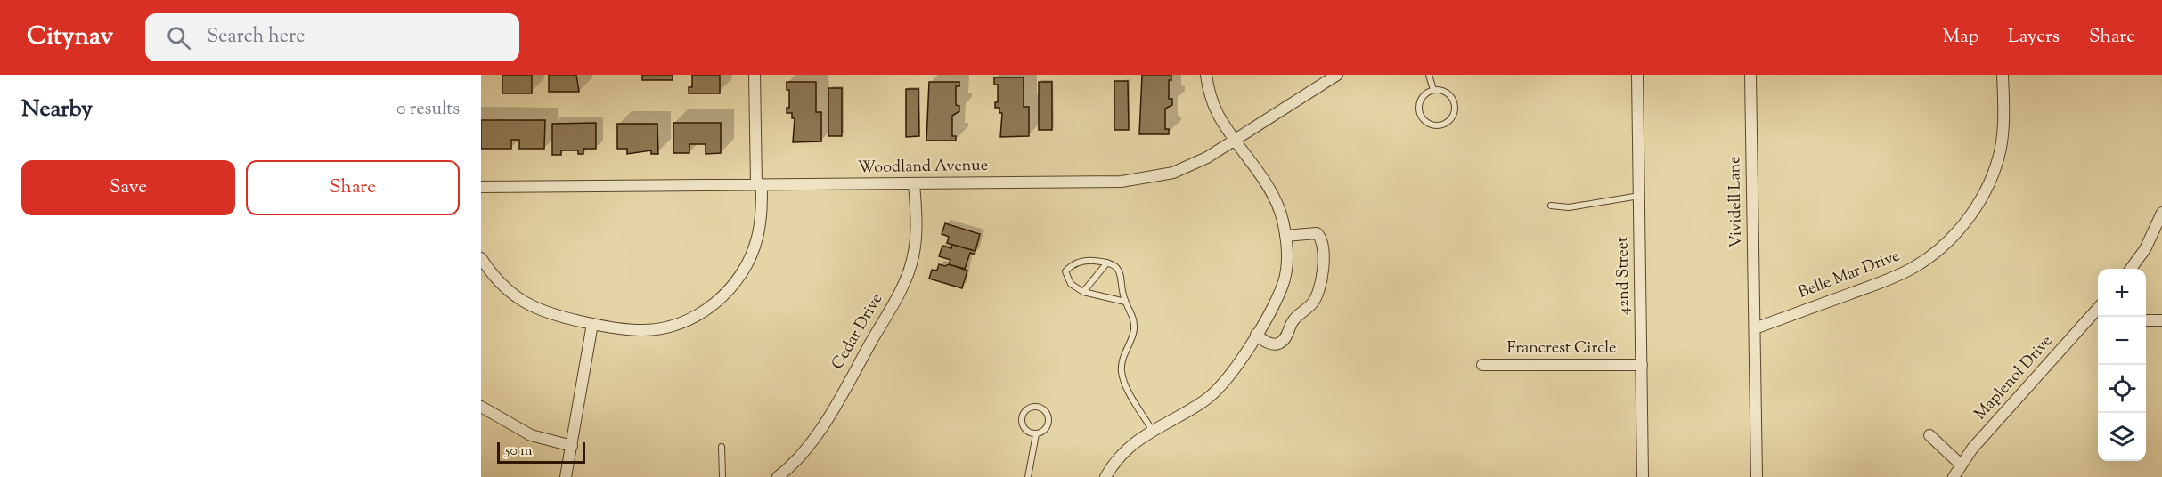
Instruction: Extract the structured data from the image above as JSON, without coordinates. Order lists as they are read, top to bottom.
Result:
{
  "streets": {
    "street": [
      "Woodland Avenue",
      "Vividell Lane",
      "Belle Mar Drive",
      "42nd Street",
      "Cedar Drive",
      "Francrest Circle",
      "Maplenol Drive"
    ]
  },
  "crossings": [
    ["Woodland Avenue", "Cedar Drive"],
    ["Vividell Lane", "Belle Mar Drive"],
    ["42nd Street", "Francrest Circle"]
  ],
  "scale_bar": "50 m",
  "page": {
    "header": "Citynav",
    "search": "Search here",
    "nav": ["Map", "Layers", "Share"],
    "heading": ["Nearby", "0 results"],
    "buttons": ["Save", "Share"],
    "map_buttons": ["+", "−"],
    "scale": "50 m"
  }
}
